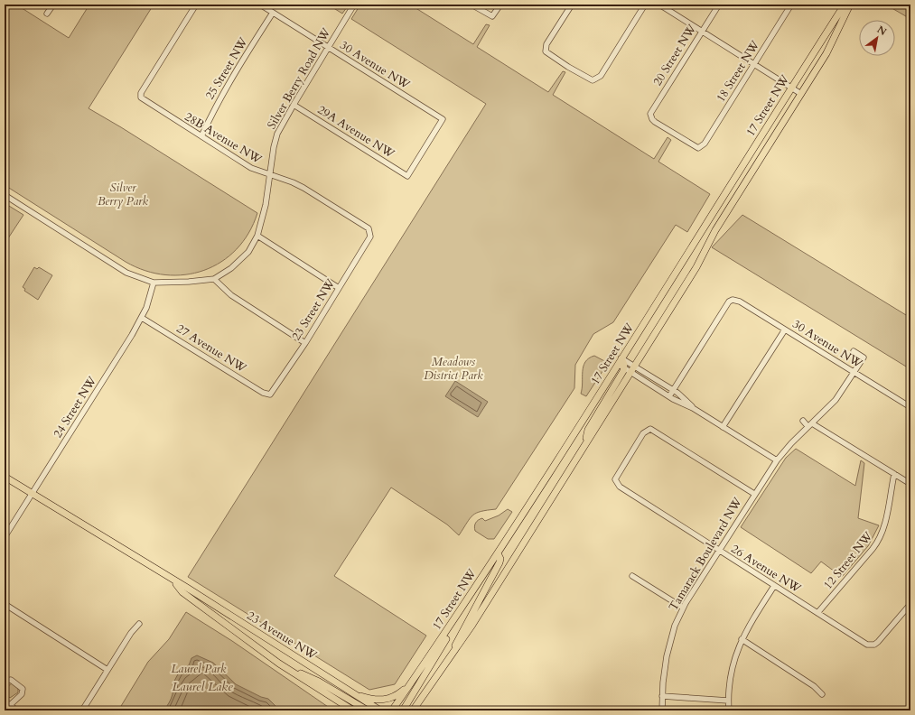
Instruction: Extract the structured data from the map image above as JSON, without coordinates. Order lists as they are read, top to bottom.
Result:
{
  "streets": {
    "main road": ["17 Street NW", "23 Avenue NW"],
    "street": [
      "20 Street NW",
      "30 Avenue NW",
      "25 Street NW",
      "18 Street NW",
      "Silver Berry Road NW",
      "29A Avenue NW",
      "28B Avenue NW",
      "23 Street NW",
      "27 Avenue NW",
      "24 Street NW",
      "Tamarack Boulevard NW",
      "12 Street NW",
      "26 Avenue NW"
    ]
  },
  "crossings": [
    ["20 Street NW", "18 Street NW"],
    ["30 Avenue NW", "25 Street NW"],
    ["30 Avenue NW", "Silver Berry Road NW"],
    ["30 Avenue NW", "29A Avenue NW"],
    ["30 Avenue NW", "Tamarack Boulevard NW"],
    ["25 Street NW", "28B Avenue NW"],
    ["Silver Berry Road NW", "29A Avenue NW"],
    ["Silver Berry Road NW", "28B Avenue NW"],
    ["Silver Berry Road NW", "24 Street NW"],
    ["28B Avenue NW", "23 Street NW"],
    ["23 Street NW", "27 Avenue NW"],
    ["27 Avenue NW", "24 Street NW"],
    ["24 Street NW", "23 Avenue NW"],
    ["Tamarack Boulevard NW", "26 Avenue NW"],
    ["12 Street NW", "26 Avenue NW"]
  ],
  "water": ["Laurel Lake"],
  "parks": ["Silver Berry Park", "Meadows District Park", "Laurel Park"],
  "north": "top right"
}
